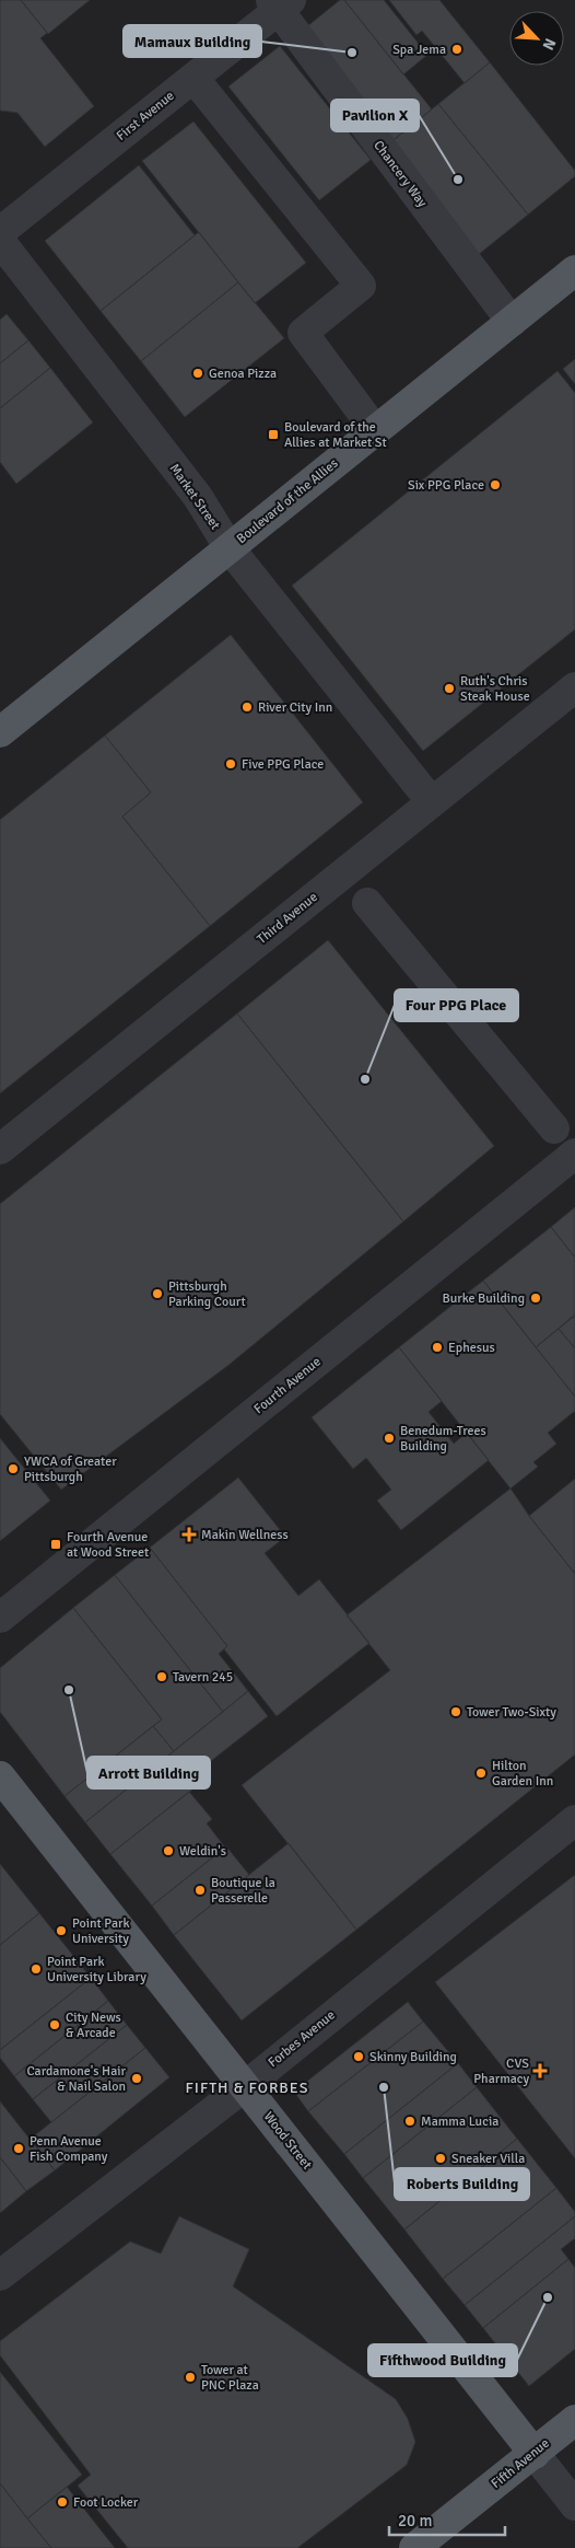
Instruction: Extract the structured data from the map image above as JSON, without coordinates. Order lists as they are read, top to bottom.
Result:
{
  "streets": {
    "main road": ["Boulevard of the Allies", "Wood Street", "Fifth Avenue"],
    "street": [
      "First Avenue",
      "Chancery Way",
      "Market Street",
      "Third Avenue",
      "Fourth Avenue",
      "Forbes Avenue"
    ]
  },
  "crossings": [
    ["First Avenue", "Chancery Way"],
    ["Chancery Way", "Boulevard of the Allies"],
    ["Market Street", "Boulevard of the Allies"],
    ["Market Street", "Third Avenue"],
    ["Forbes Avenue", "Wood Street"],
    ["Wood Street", "Fifth Avenue"]
  ],
  "districts": ["FIFTH & FORBES"],
  "places": {
    "other": [
      "Spa Jema",
      "Mamaux Building",
      "Pavilion X",
      "Genoa Pizza",
      "Six PPG Place",
      "Ruth's Chris Steak House",
      "River City Inn",
      "Five PPG Place",
      "Four PPG Place",
      "Pittsburgh Parking Court",
      "Burke Building",
      "Ephesus",
      "Benedum-Trees Building",
      "YWCA of Greater Pittsburgh",
      "Tavern 245",
      "Arrott Building",
      "Tower Two-Sixty",
      "Hilton Garden Inn",
      "Weldin's",
      "Boutique la Passerelle",
      "Point Park University",
      "Point Park University Library",
      "City News & Arcade",
      "Skinny Building",
      "Cardamone's Hair & Nail Salon",
      "Roberts Building",
      "Mamma Lucia",
      "Penn Avenue Fish Company",
      "Sneaker Villa",
      "Fifthwood Building",
      "Tower at PNC Plaza",
      "Foot Locker"
    ],
    "transit": ["Boulevard of the Allies at Market St", "Fourth Avenue at Wood Street"],
    "health": ["Makin Wellness", "CVS Pharmacy"]
  },
  "scale_bar": "20 m",
  "north": "bottom right"
}
